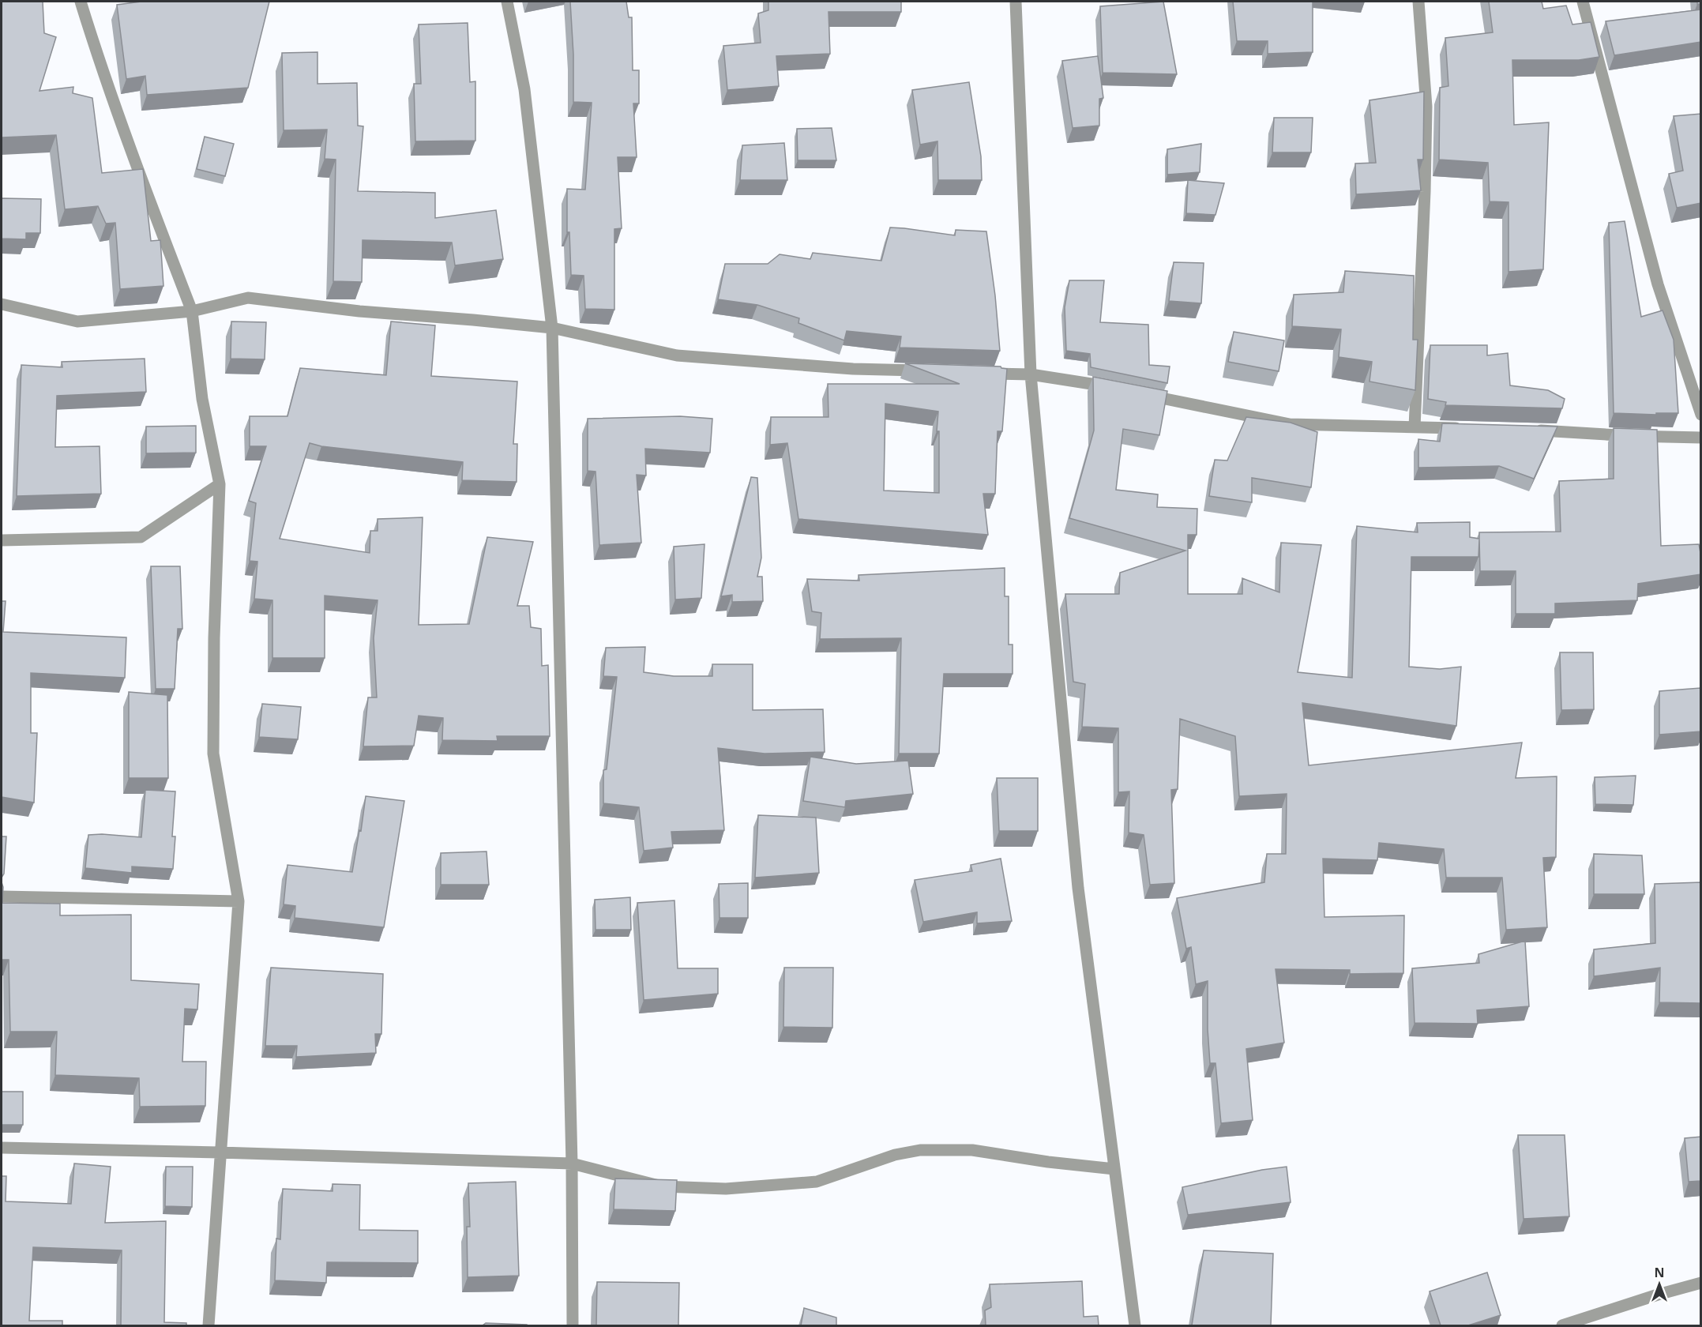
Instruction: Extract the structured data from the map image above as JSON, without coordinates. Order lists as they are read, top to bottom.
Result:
{
  "north": "top"
}
